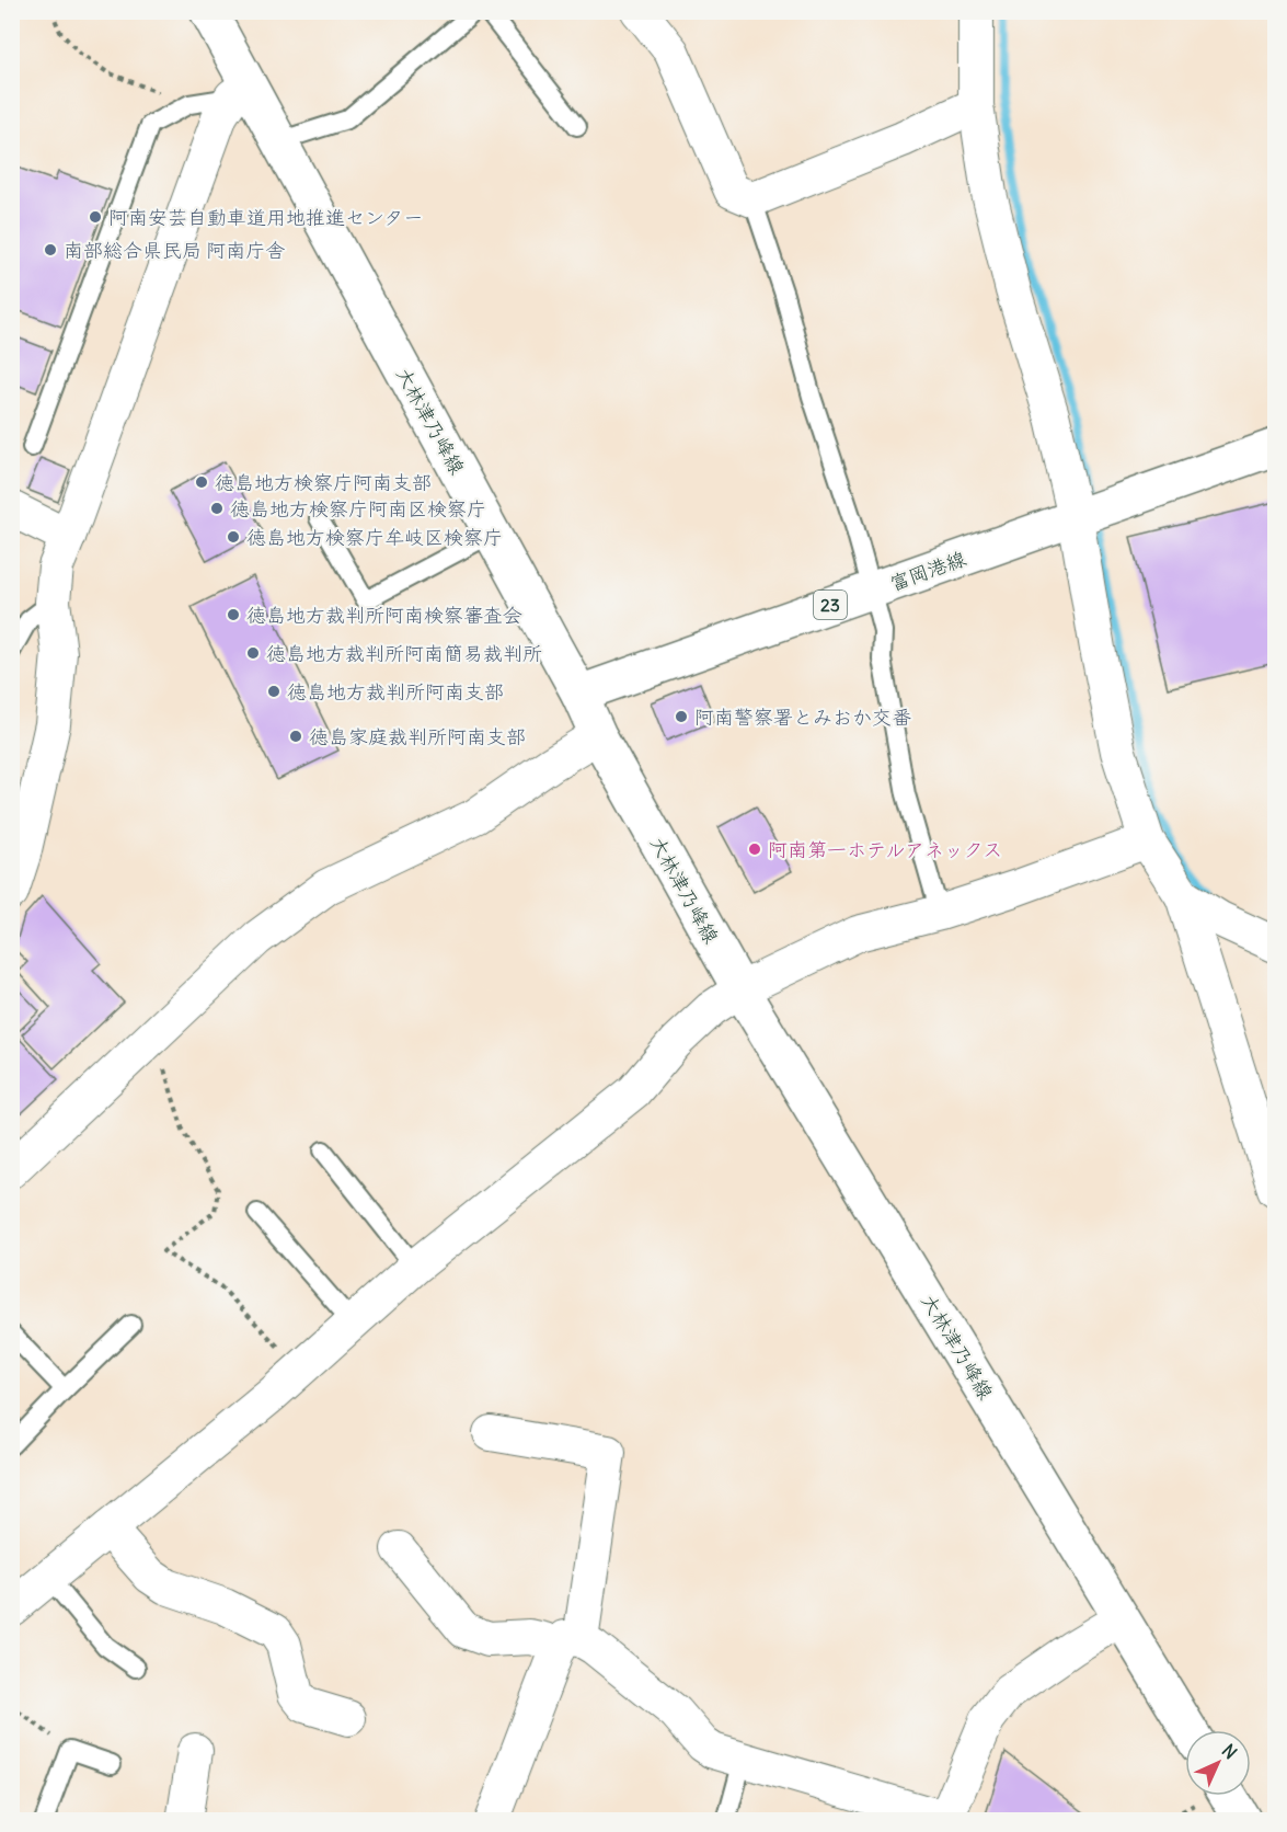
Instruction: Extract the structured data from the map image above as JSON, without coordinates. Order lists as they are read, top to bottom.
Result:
{
  "streets": {
    "main road": ["大林津乃峰線", "富岡港線", "23"]
  },
  "crossings": [
    ["大林津乃峰線", "富岡港線"]
  ],
  "places": [
    "阿南安芸自動車道用地推進センター",
    "南部総合県民局 阿南庁舎",
    "徳島地方検察庁阿南支部",
    "徳島地方検察庁阿南区検察庁",
    "徳島地方検察庁牟岐区検察庁",
    "徳島地方裁判所阿南検察審査会",
    "徳島地方裁判所阿南簡易裁判所",
    "徳島地方裁判所阿南支部",
    "阿南警察署とみおか交番",
    "徳島家庭裁判所阿南支部",
    "阿南第一ホテルアネックス"
  ],
  "north": "top right"
}
